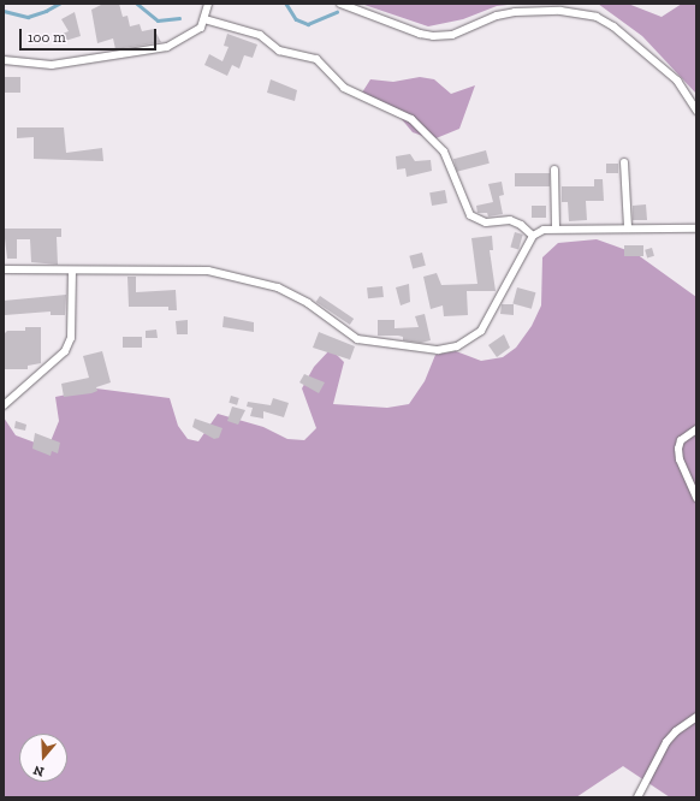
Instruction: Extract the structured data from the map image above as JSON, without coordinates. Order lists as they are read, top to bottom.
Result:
{
  "scale_bar": "100 m",
  "north": "bottom"
}
